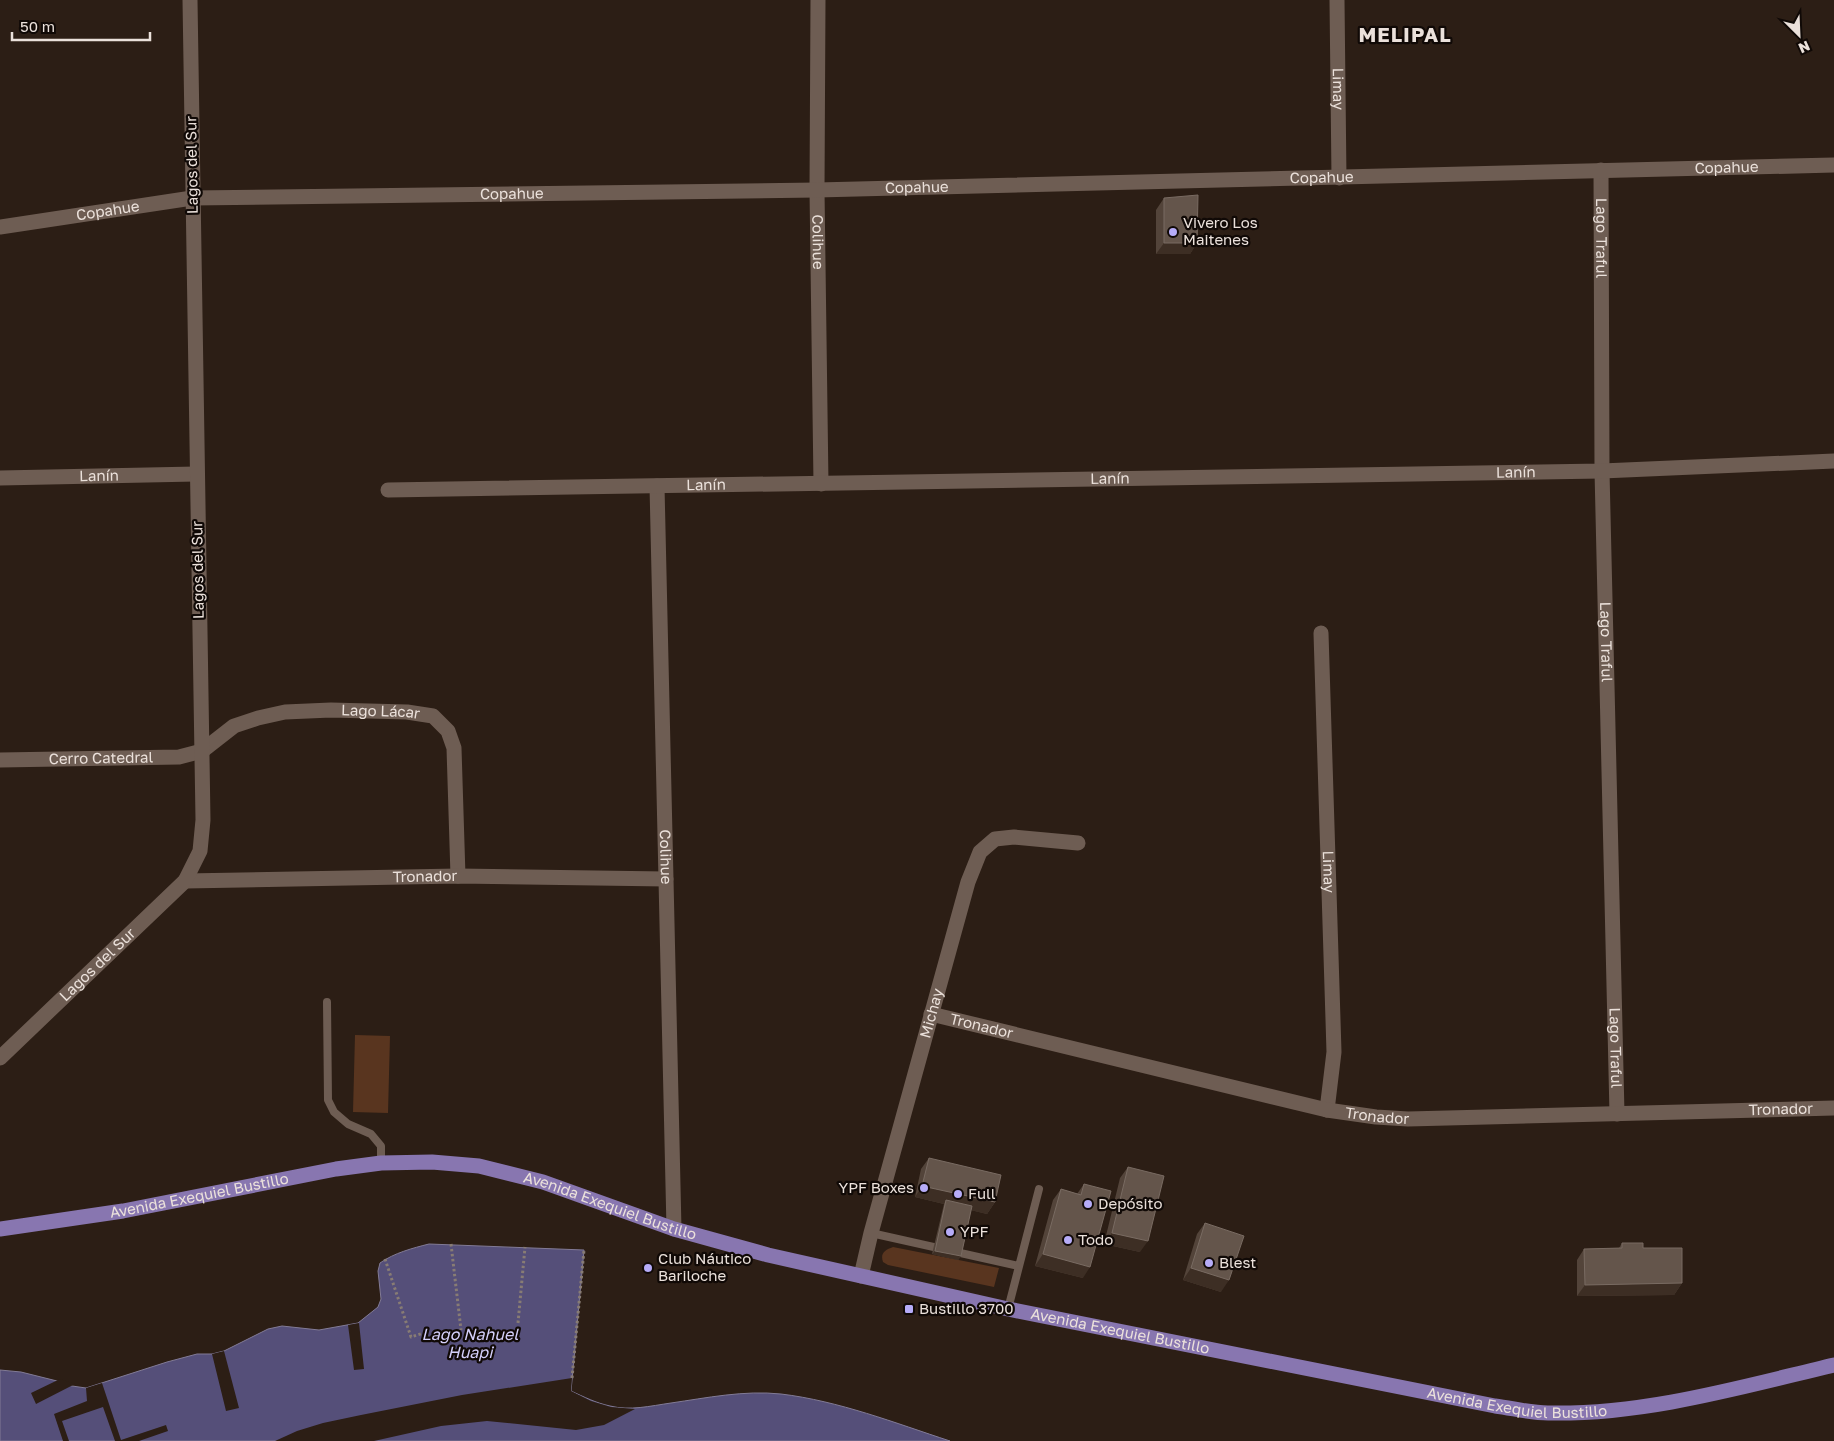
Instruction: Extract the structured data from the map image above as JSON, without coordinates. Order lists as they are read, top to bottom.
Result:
{
  "streets": {
    "main road": ["Avenida Exequiel Bustillo"],
    "street": [
      "Limay",
      "Lagos del Sur",
      "Copahue",
      "Lago Traful",
      "Colihue",
      "Lanín",
      "Lago Lácar",
      "Cerro Catedral",
      "Tronador",
      "Michay"
    ]
  },
  "crossings": [
    ["Limay", "Copahue"],
    ["Limay", "Tronador"],
    ["Lagos del Sur", "Copahue"],
    ["Lagos del Sur", "Lanín"],
    ["Lagos del Sur", "Lago Lácar"],
    ["Lagos del Sur", "Cerro Catedral"],
    ["Lagos del Sur", "Tronador"],
    ["Copahue", "Lago Traful"],
    ["Copahue", "Colihue"],
    ["Lago Traful", "Lanín"],
    ["Lago Traful", "Tronador"],
    ["Colihue", "Lanín"],
    ["Colihue", "Tronador"],
    ["Colihue", "Avenida Exequiel Bustillo"],
    ["Lago Lácar", "Cerro Catedral"],
    ["Lago Lácar", "Tronador"],
    ["Tronador", "Michay"],
    ["Michay", "Avenida Exequiel Bustillo"]
  ],
  "districts": ["MELIPAL"],
  "water": ["Lago Nahuel Huapi"],
  "places": {
    "other": [
      "Vivero Los Maitenes",
      "YPF Boxes",
      "Full",
      "Depósito",
      "YPF",
      "Todo",
      "Blest",
      "Club Náutico Bariloche"
    ],
    "transit": ["Bustillo 3700"]
  },
  "scale_bar": "50 m",
  "north": "bottom right"
}
